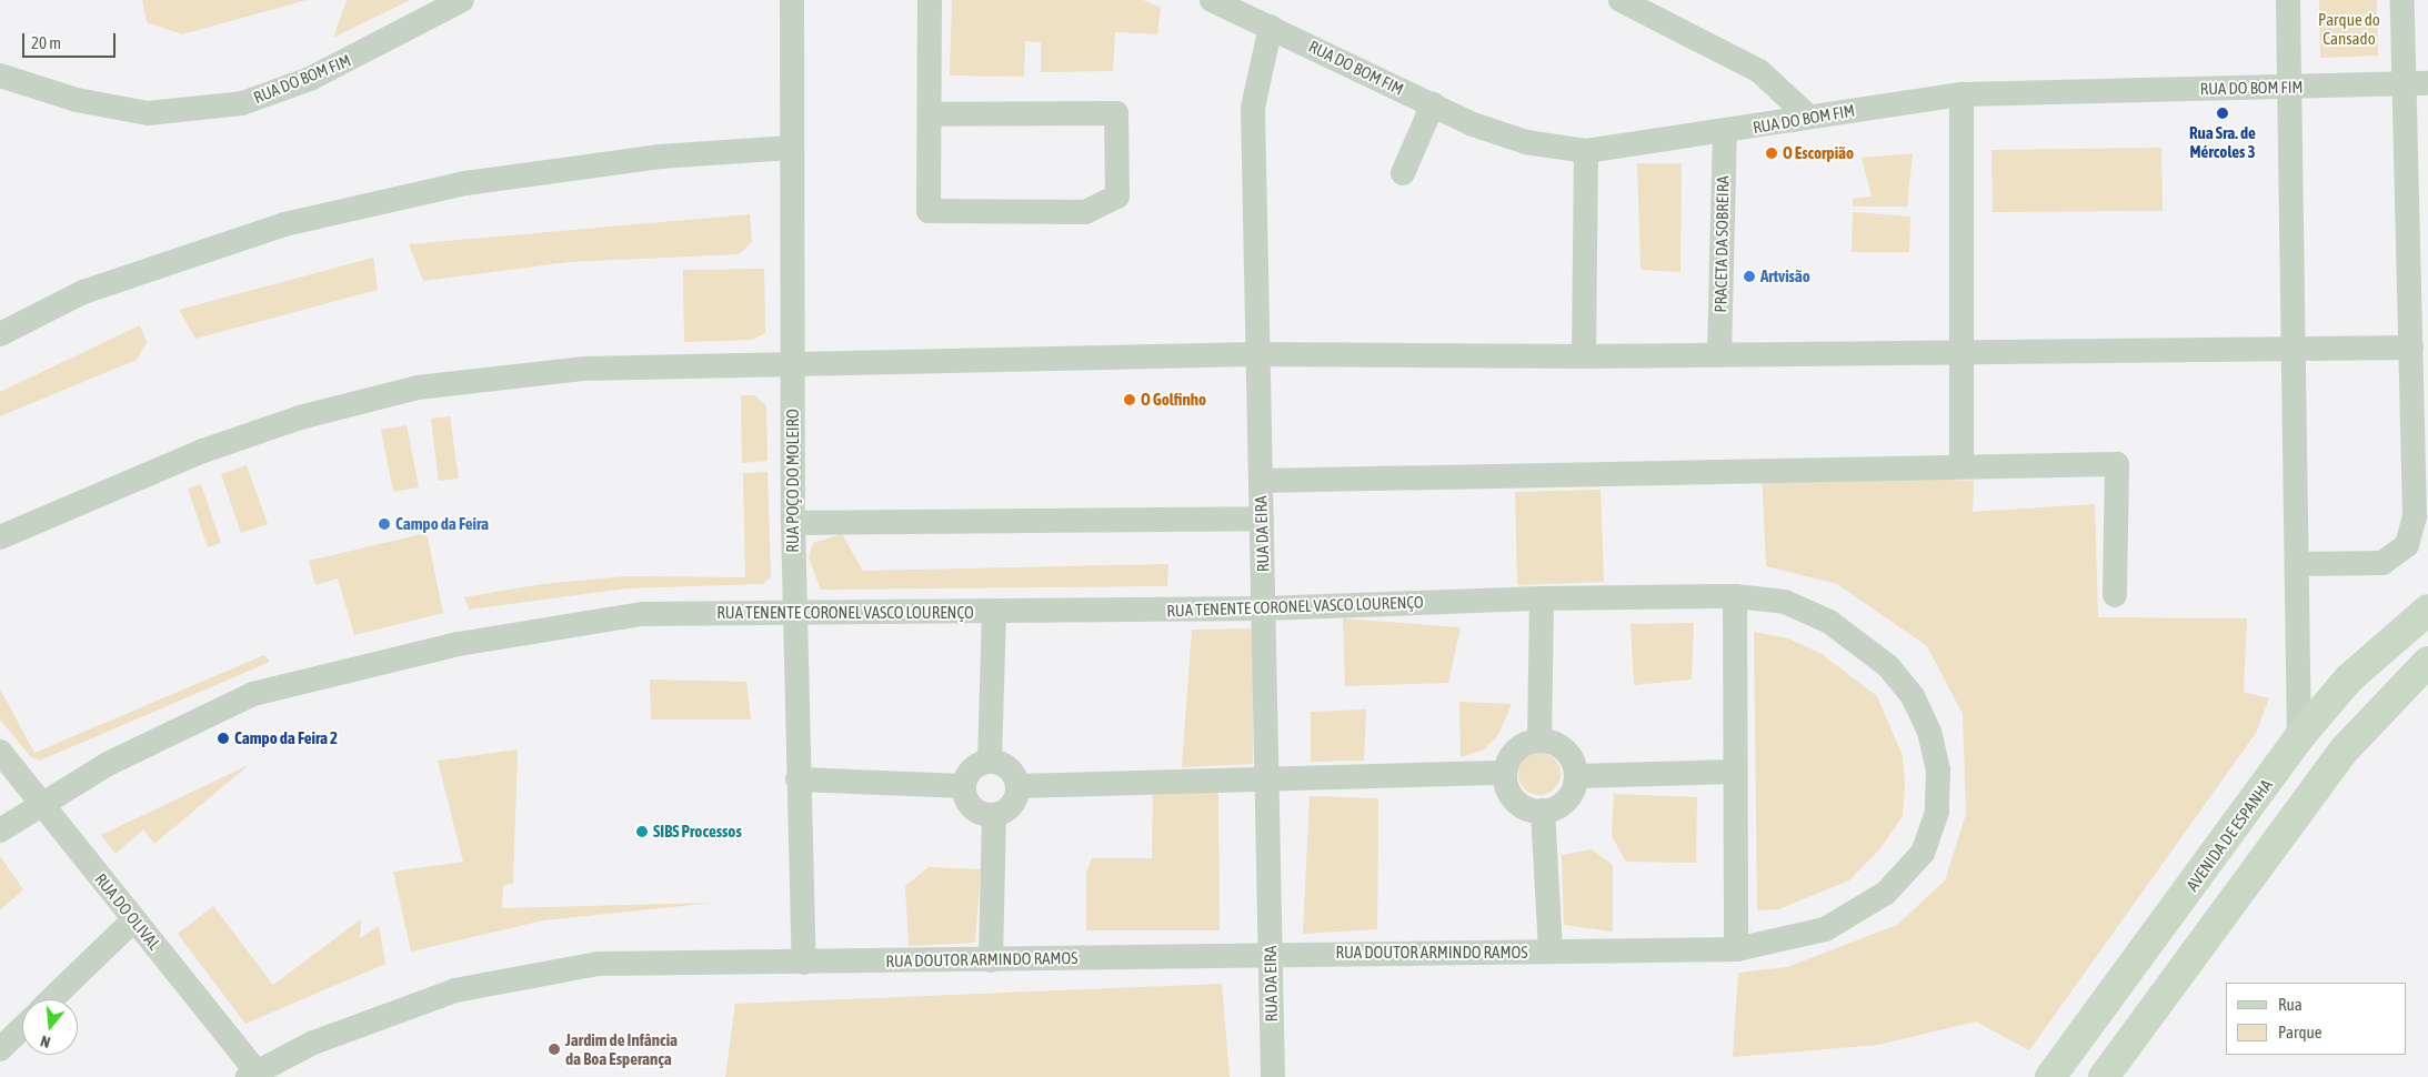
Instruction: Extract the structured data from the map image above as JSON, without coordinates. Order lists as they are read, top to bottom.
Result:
{
  "streets": {
    "main road": ["AVENIDA DE ESPANHA"],
    "street": [
      "RUA DO BOM FIM",
      "PRACETA DA SOBREIRA",
      "RUA POÇO DO MOLEIRO",
      "RUA DA EIRA",
      "RUA TENENTE CORONEL VASCO LOURENÇO",
      "RUA DO OLIVAL",
      "RUA DOUTOR ARMINDO RAMOS"
    ]
  },
  "crossings": [
    ["RUA DO BOM FIM", "PRACETA DA SOBREIRA"],
    ["RUA DO BOM FIM", "RUA DA EIRA"],
    ["RUA POÇO DO MOLEIRO", "RUA TENENTE CORONEL VASCO LOURENÇO"],
    ["RUA POÇO DO MOLEIRO", "RUA DOUTOR ARMINDO RAMOS"],
    ["RUA DA EIRA", "RUA TENENTE CORONEL VASCO LOURENÇO"],
    ["RUA DA EIRA", "RUA DOUTOR ARMINDO RAMOS"],
    ["RUA TENENTE CORONEL VASCO LOURENÇO", "RUA DO OLIVAL"],
    ["RUA TENENTE CORONEL VASCO LOURENÇO", "RUA DOUTOR ARMINDO RAMOS"],
    ["RUA DO OLIVAL", "RUA DOUTOR ARMINDO RAMOS"]
  ],
  "parks": ["Parque do Cansado"],
  "places": [
    "Rua Sra. de Mércoles 3",
    "O Escorpião",
    "Artvisão",
    "O Golfinho",
    "Campo da Feira",
    "Campo da Feira 2",
    "SIBS Processos",
    "Jardim de Infância da Boa Esperança"
  ],
  "legend": ["Rua", "Parque"],
  "scale_bar": "20 m",
  "north": "bottom"
}
